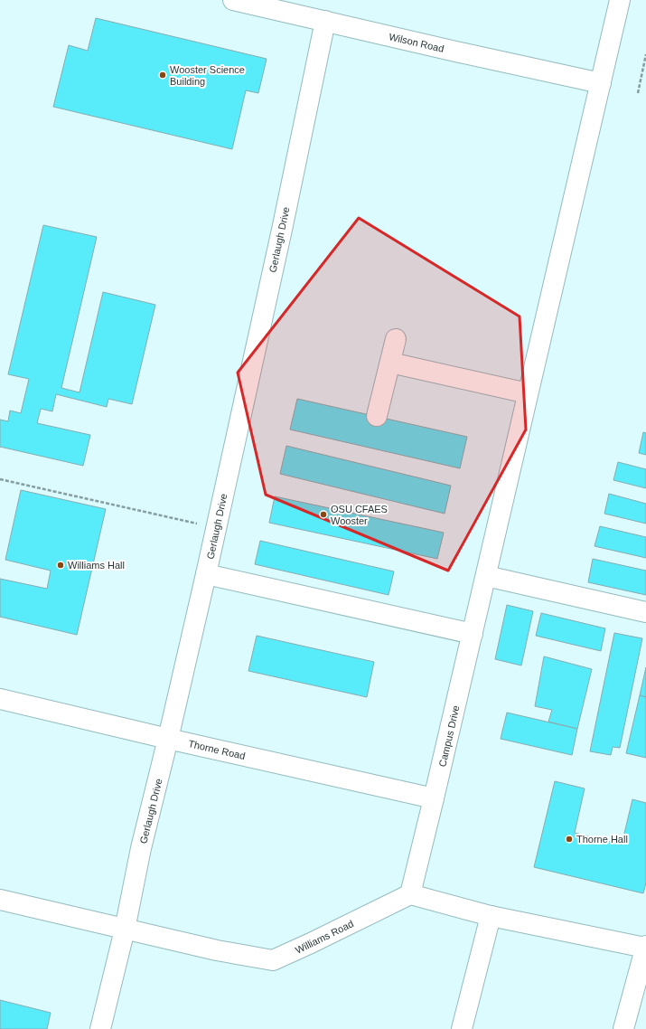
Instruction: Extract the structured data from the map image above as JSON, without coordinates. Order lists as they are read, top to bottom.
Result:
{
  "streets": {
    "lane": [
      "Wilson Road",
      "Gerlaugh Drive",
      "Campus Drive",
      "Thorne Road",
      "Williams Road"
    ]
  },
  "crossings": [
    ["Wilson Road", "Gerlaugh Drive"],
    ["Wilson Road", "Campus Drive"],
    ["Gerlaugh Drive", "Thorne Road"],
    ["Gerlaugh Drive", "Williams Road"],
    ["Campus Drive", "Thorne Road"],
    ["Campus Drive", "Williams Road"]
  ],
  "places": [
    "Wooster Science Building",
    "OSU CFAES Wooster",
    "Williams Hall",
    "Thorne Hall"
  ]
}
